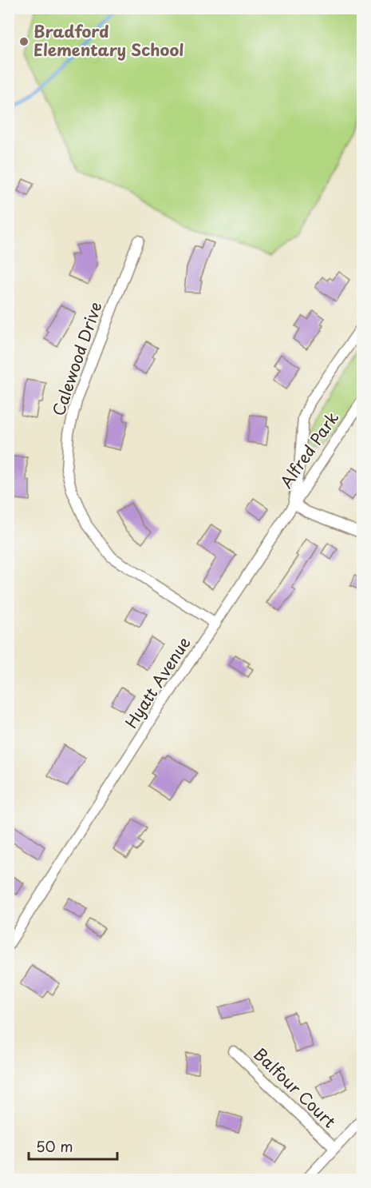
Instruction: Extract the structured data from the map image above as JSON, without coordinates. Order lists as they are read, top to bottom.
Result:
{
  "streets": {
    "street": [
      "Calewood Drive",
      "Alfred Park",
      "Hyatt Avenue",
      "Balfour Court"
    ]
  },
  "crossings": [
    ["Calewood Drive", "Hyatt Avenue"],
    ["Alfred Park", "Hyatt Avenue"]
  ],
  "places": ["Bradford Elementary School"],
  "scale_bar": "50 m"
}
